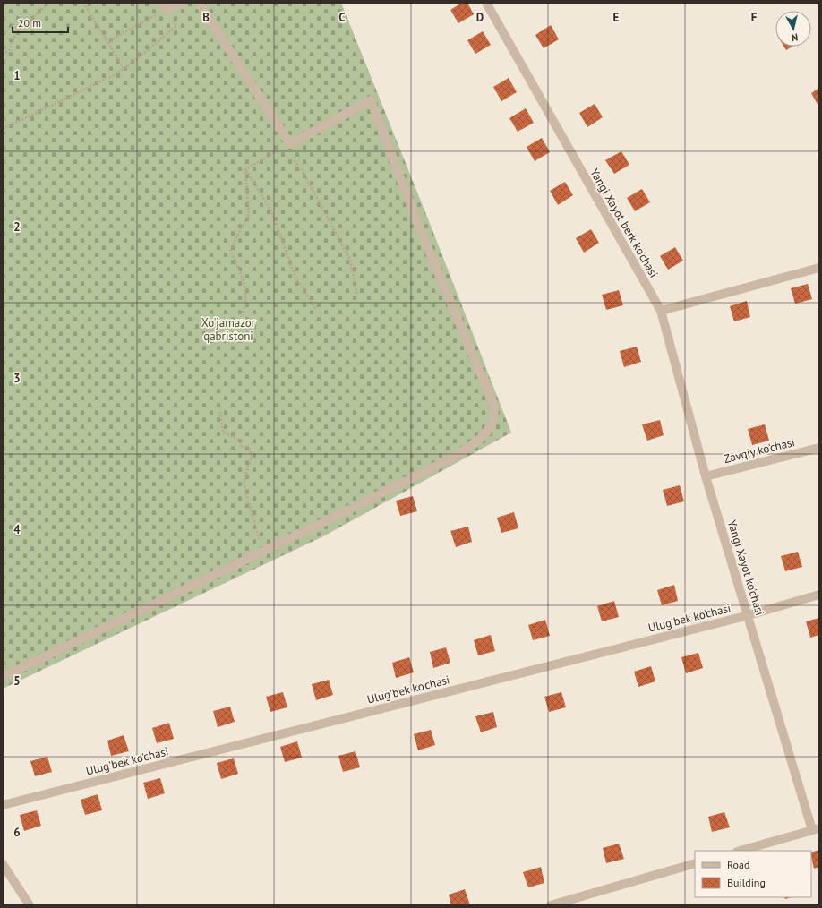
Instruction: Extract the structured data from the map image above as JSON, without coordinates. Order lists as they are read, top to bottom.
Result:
{
  "streets": {
    "street": [
      "Yangi Xayot berk ko'chasi",
      "Zavqiy ko'chasi",
      "Yangi Xayot ko'chasi",
      "Ulug'bek ko'chasi"
    ]
  },
  "crossings": [
    ["Yangi Xayot berk ko'chasi", "Yangi Xayot ko'chasi"],
    ["Zavqiy ko'chasi", "Yangi Xayot ko'chasi"],
    ["Yangi Xayot ko'chasi", "Ulug'bek ko'chasi"]
  ],
  "parks": ["Xo'jamazor qabristoni"],
  "legend": ["Road", "Building"],
  "scale_bar": "20 m",
  "north": "bottom",
  "grid": {
    "columns": [
      "B",
      "C",
      "D",
      "E",
      "F"
    ],
    "rows": [
      "1",
      "2",
      "3",
      "4",
      "5",
      "6"
    ]
  }
}
